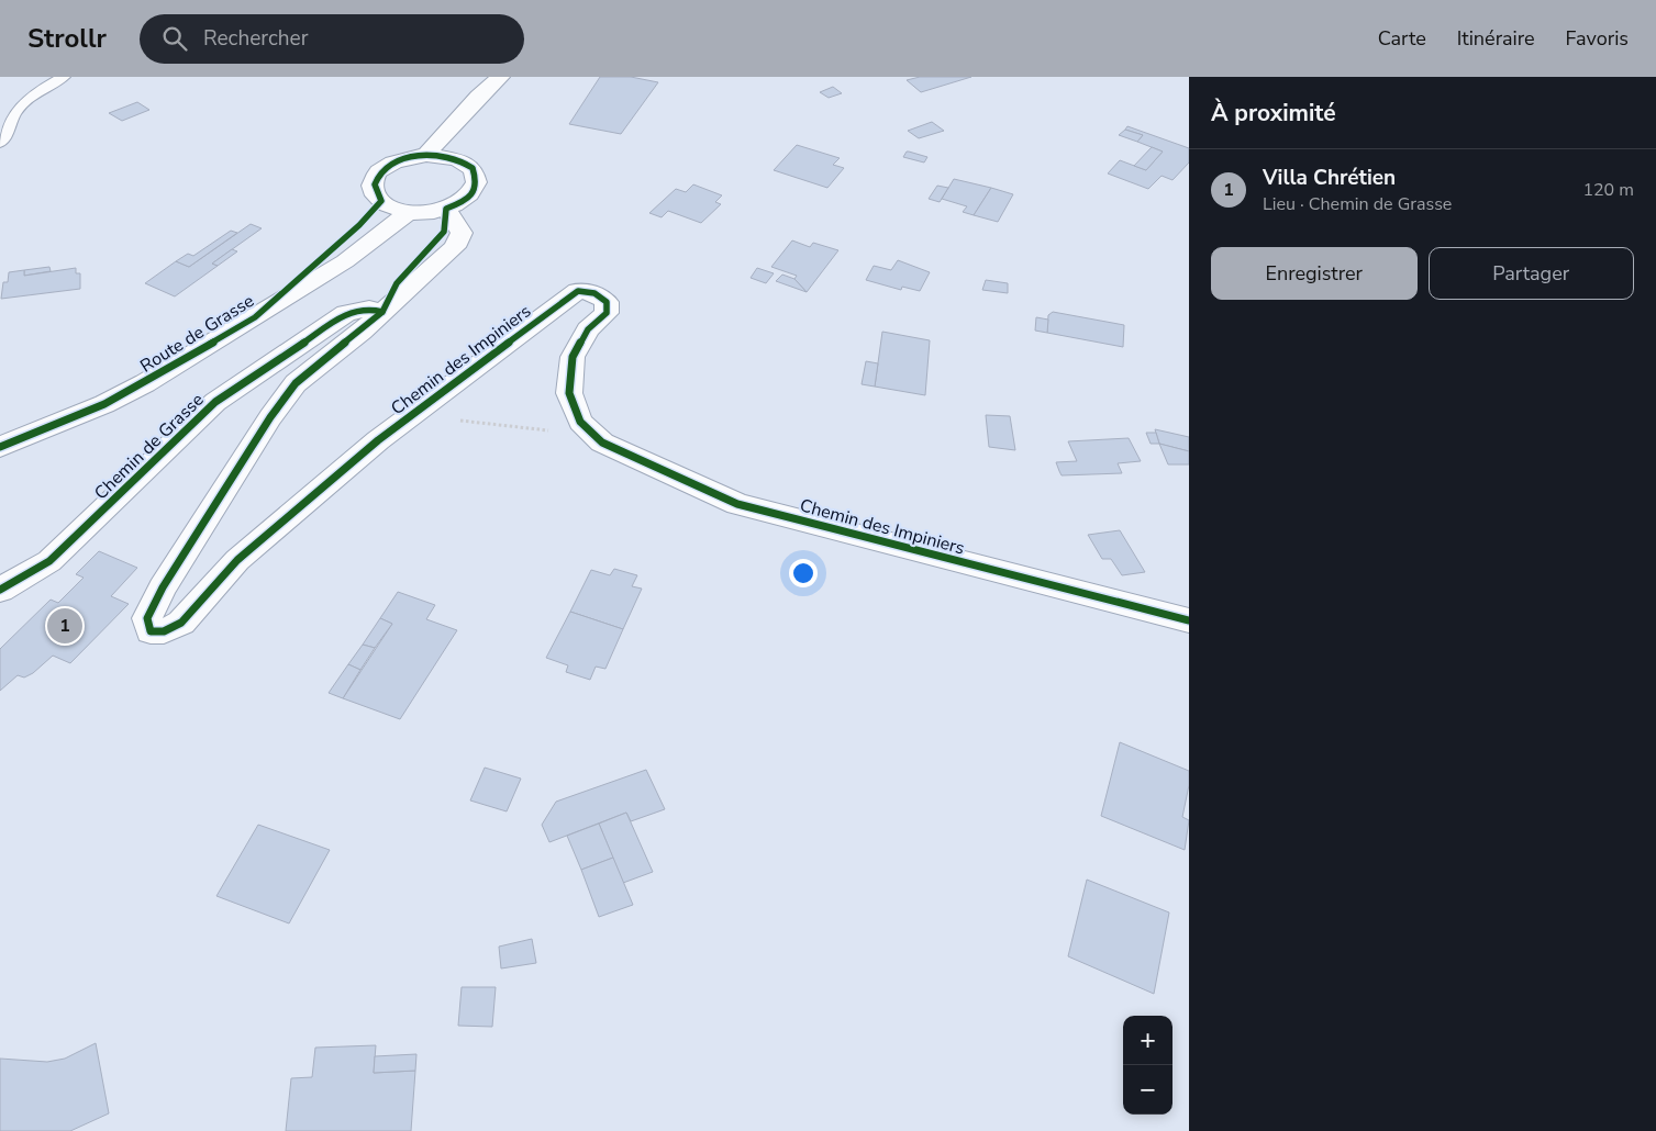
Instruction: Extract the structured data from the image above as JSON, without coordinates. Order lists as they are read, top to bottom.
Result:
{
  "streets": {
    "street": ["Route de Grasse", "Chemin des Impiniers", "Chemin de Grasse"]
  },
  "crossings": [
    ["Chemin des Impiniers", "Chemin de Grasse"]
  ],
  "page": {
    "header": "Strollr",
    "search": "Rechercher",
    "nav": ["Carte", "Itinéraire", "Favoris"],
    "heading": "À proximité",
    "list": [
      {
        "mark": "1",
        "name": "Villa Chrétien",
        "note": "Lieu · Chemin de Grasse",
        "value": "120 m"
      }
    ],
    "buttons": ["Enregistrer", "Partager"],
    "pins": "1",
    "map_buttons": ["+", "−"]
  }
}
